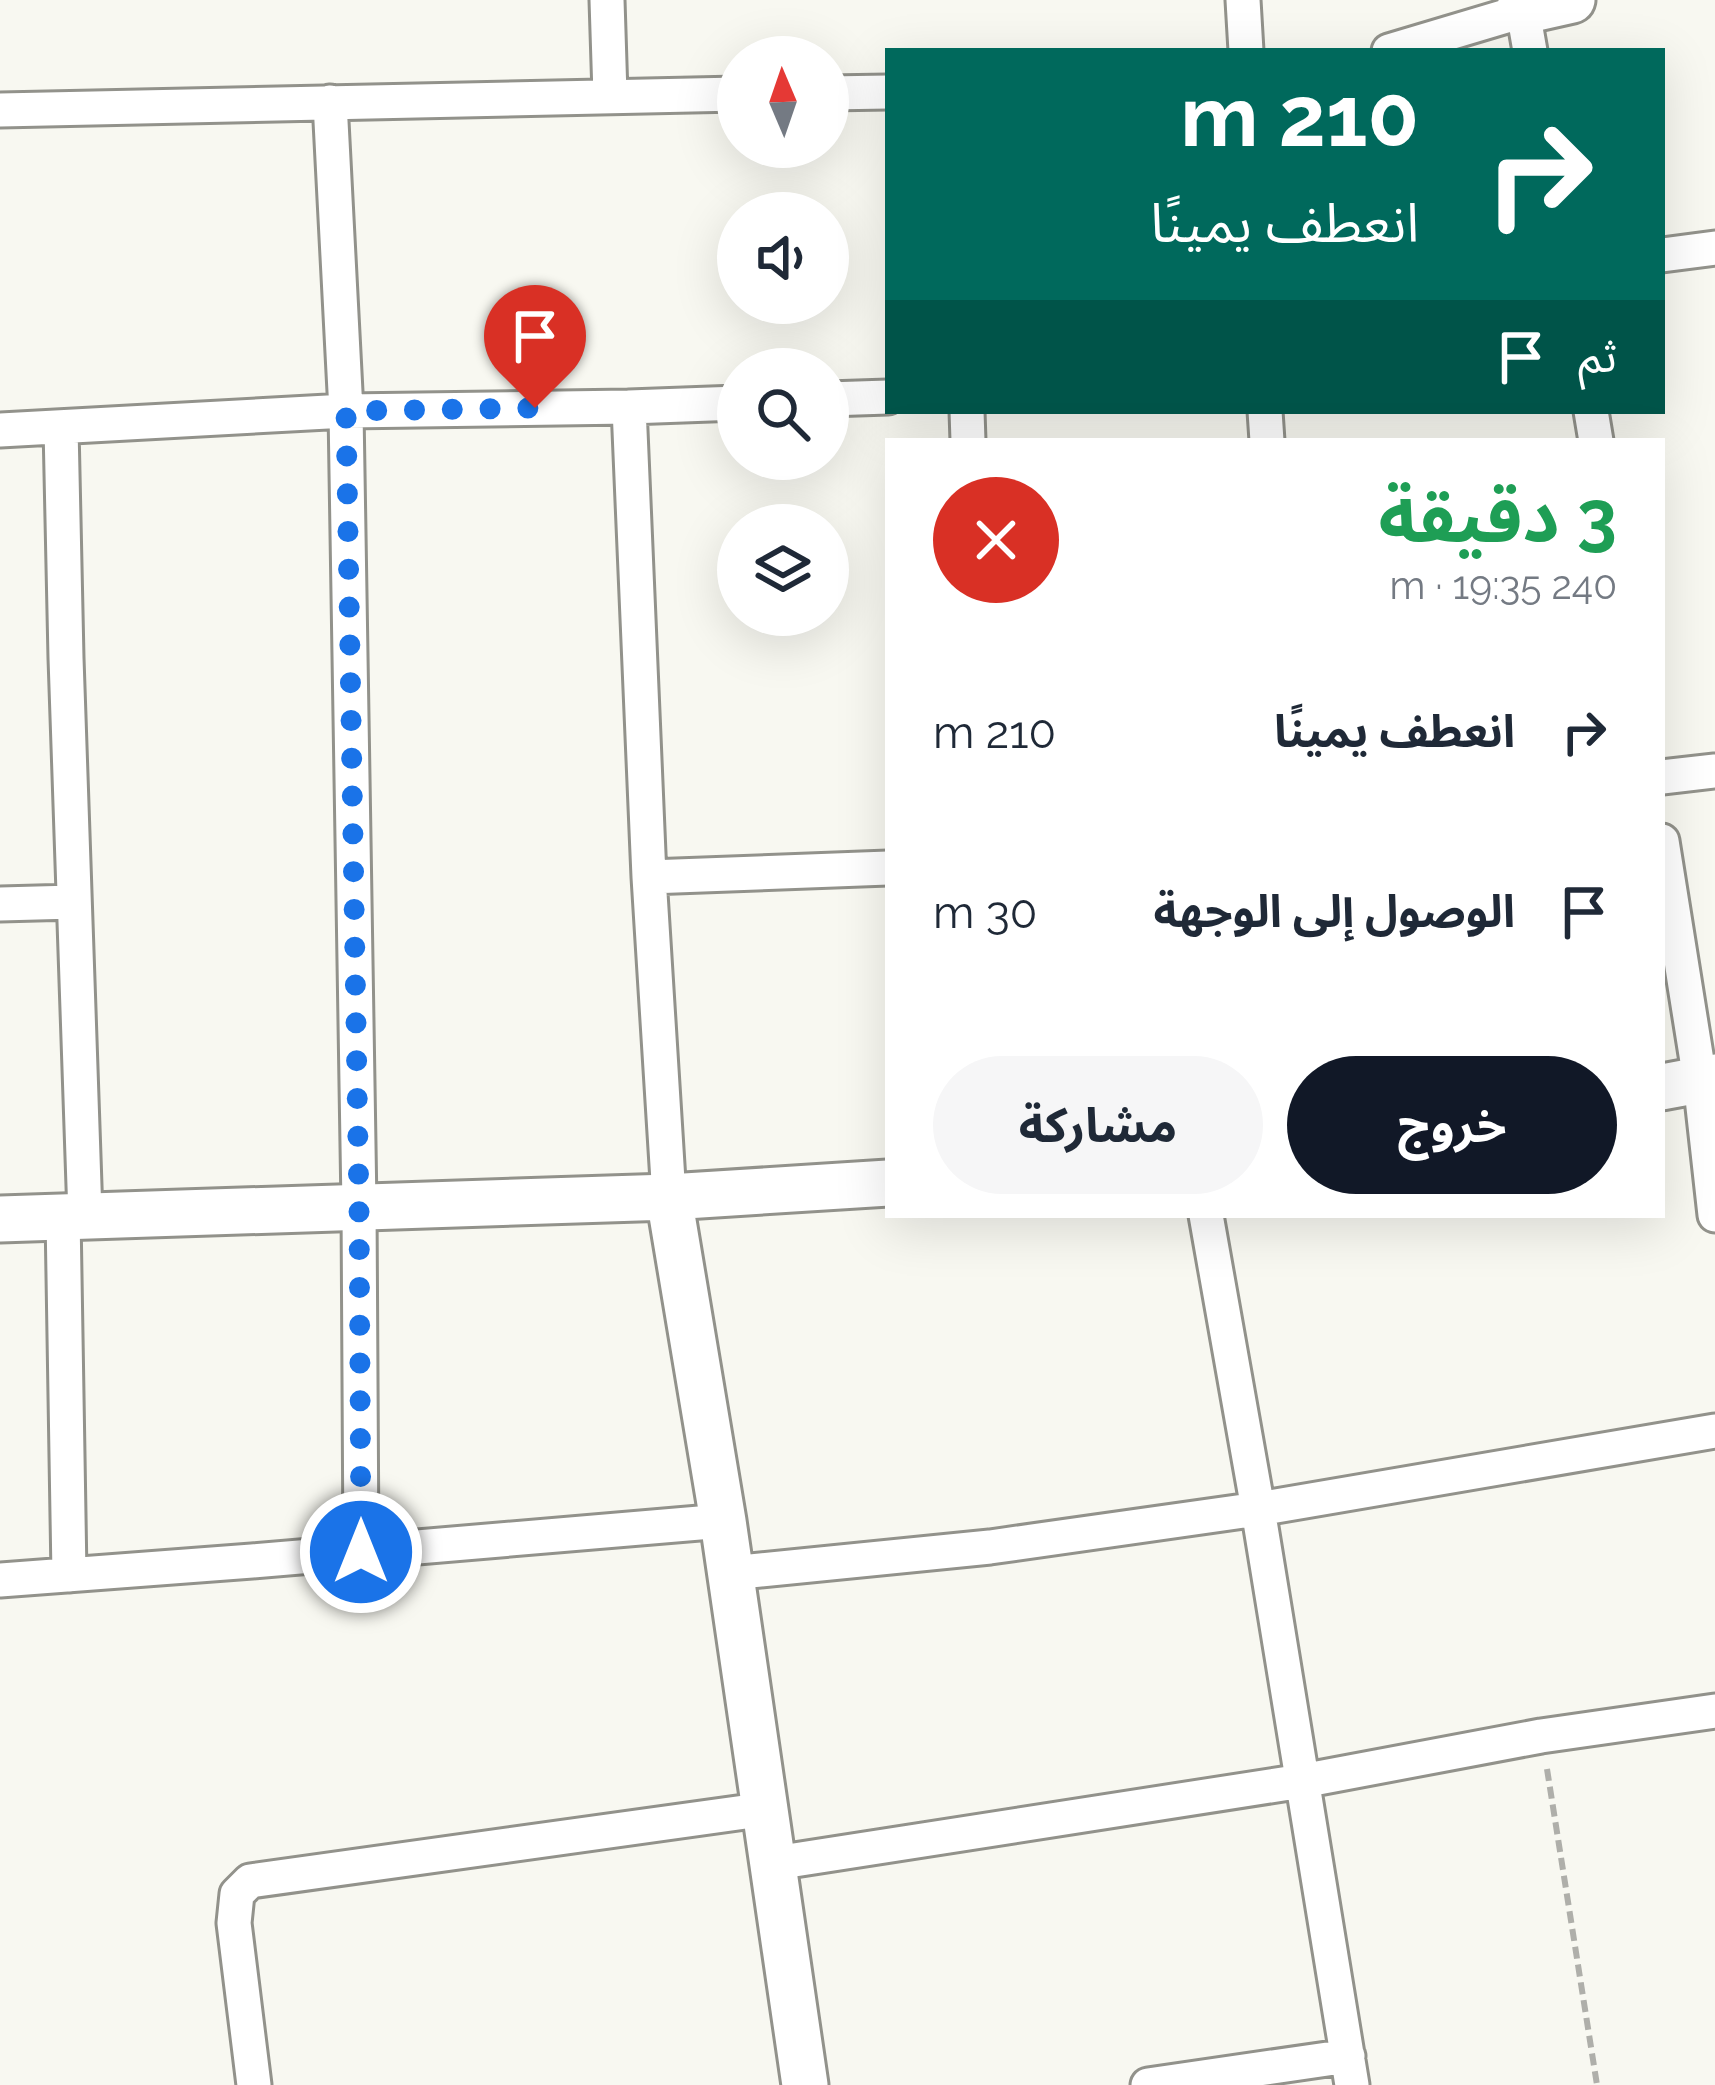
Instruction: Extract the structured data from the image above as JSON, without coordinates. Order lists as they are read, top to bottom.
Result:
{
  "north": "top",
  "page": {
    "turn": ["210 m", "انعطف يمينًا"],
    "then": "ثم",
    "heading": ["3 دقيقة", "240 m · 19:35"],
    "list": [
      {
        "name": "انعطف يمينًا",
        "value": "210 m"
      },
      {
        "name": "الوصول إلى الوجهة",
        "value": "30 m"
      }
    ],
    "buttons": ["خروج", "مشاركة"]
  }
}
